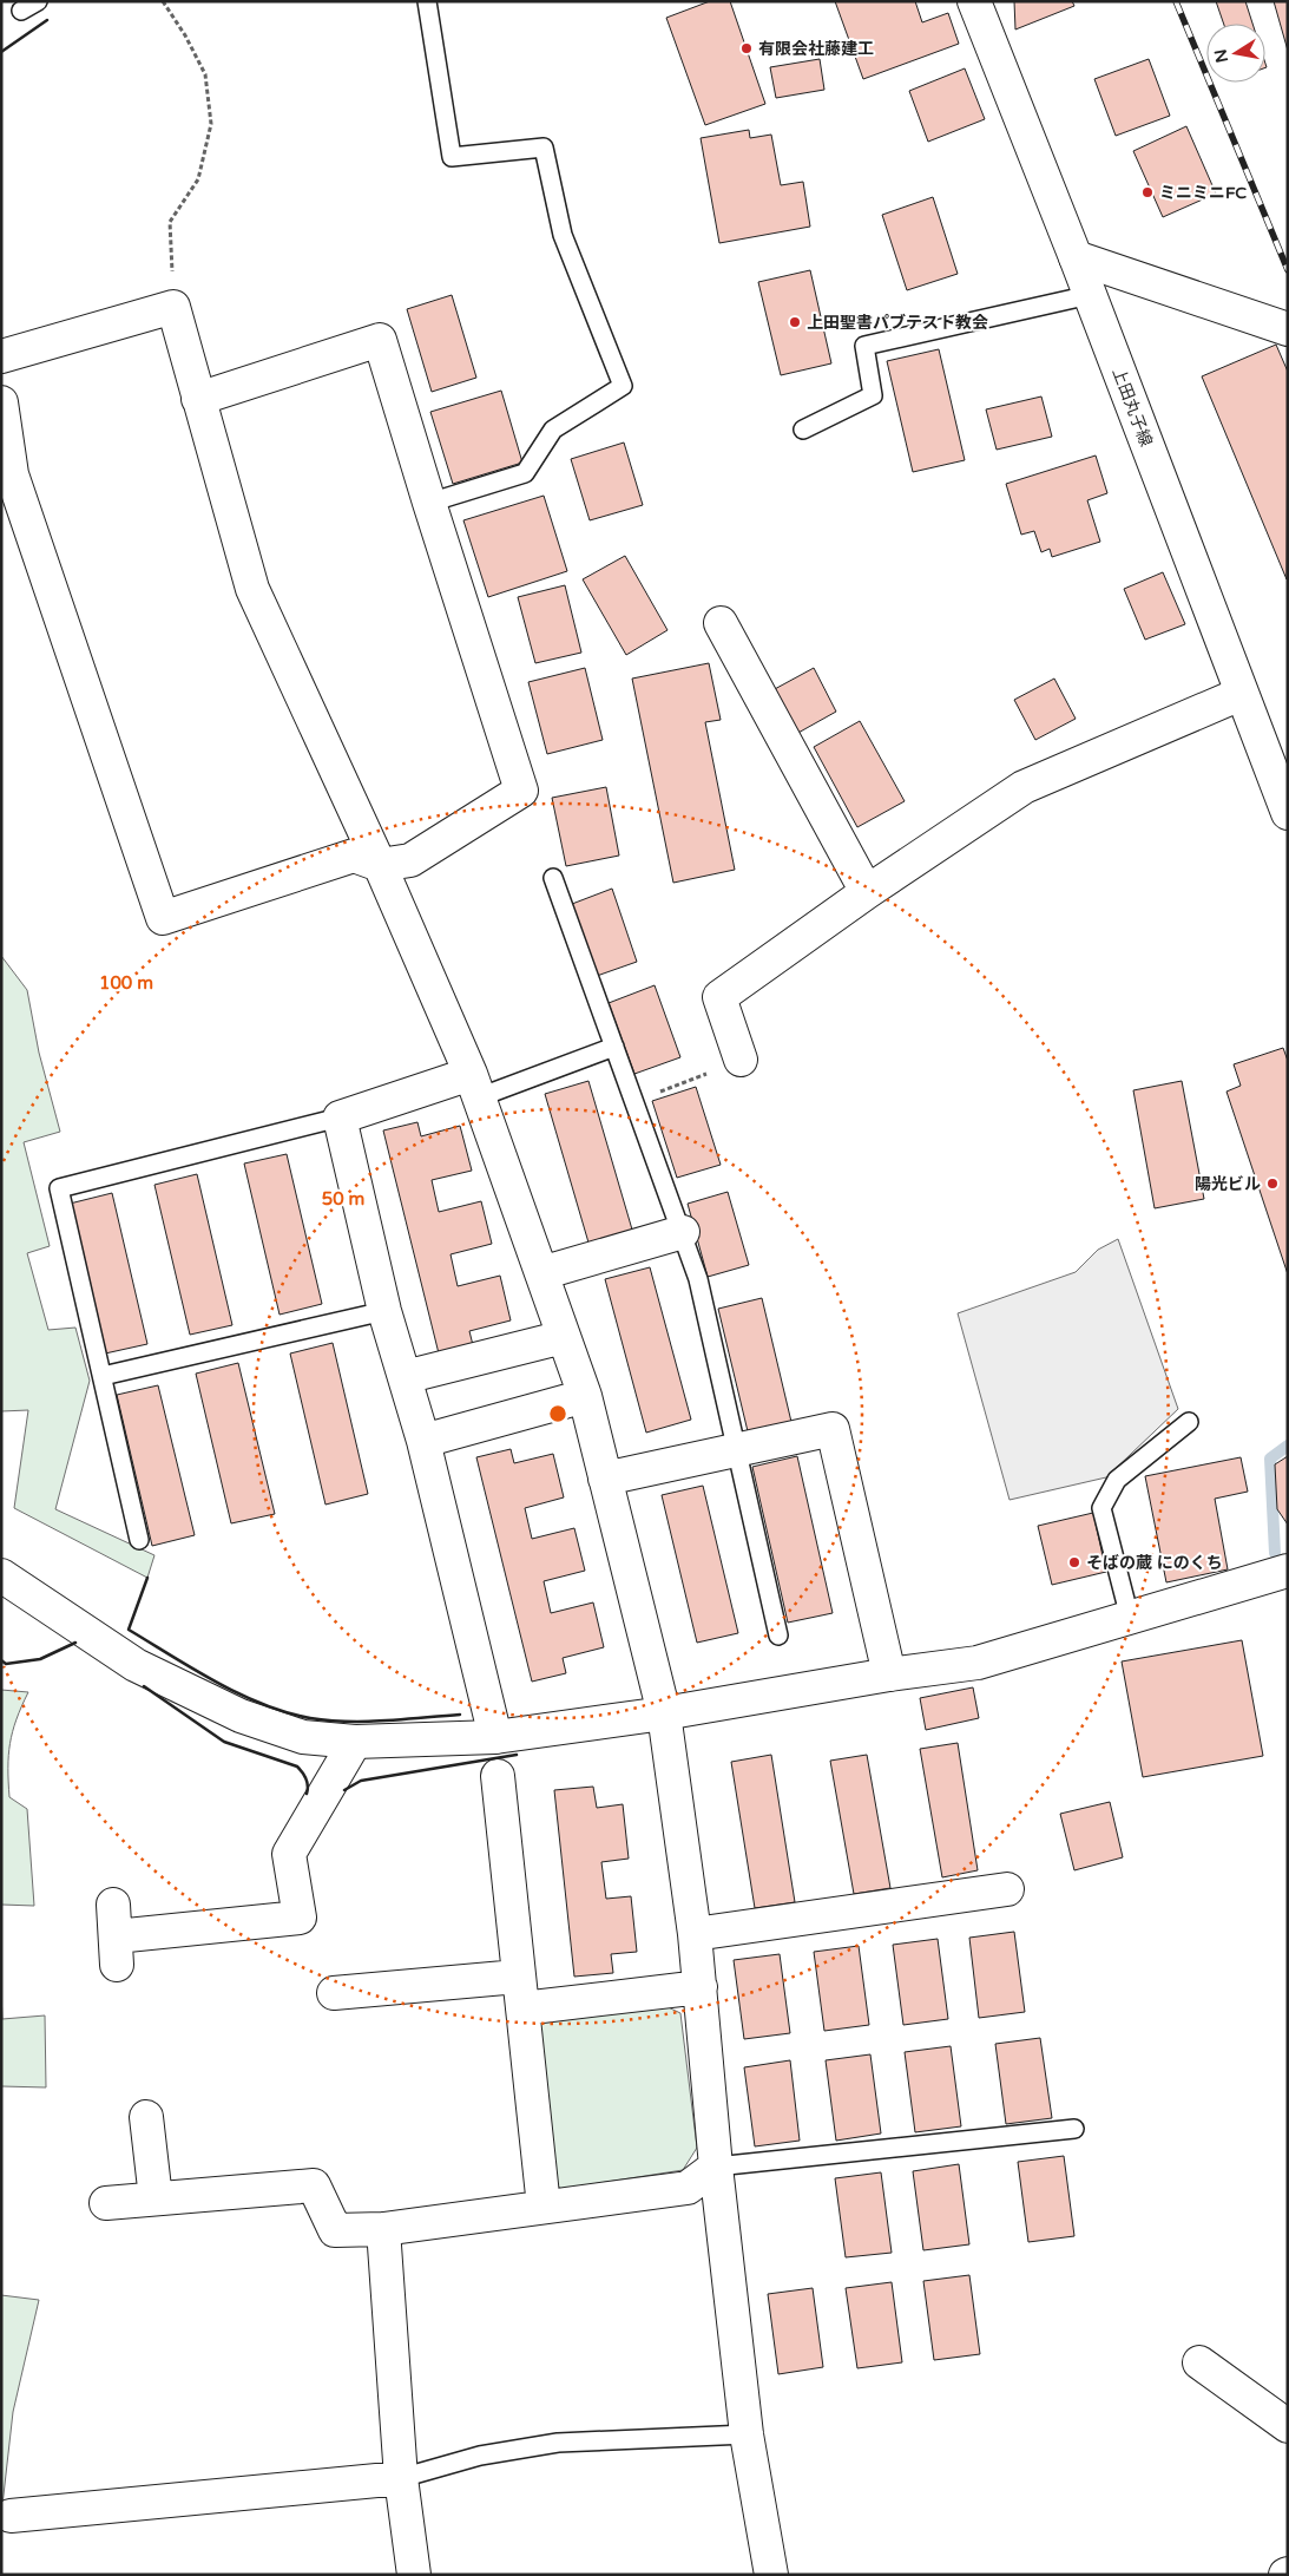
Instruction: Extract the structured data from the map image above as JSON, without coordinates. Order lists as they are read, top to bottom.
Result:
{
  "streets": {
    "street": ["上田丸子線"]
  },
  "places": [
    "有限会社藤建工",
    "ミニミニFC",
    "上田聖書パブテスト教会",
    "陽光ビル",
    "そばの蔵 にのくち"
  ],
  "north": "left",
  "rings": ["100 m", "50 m"]
}
